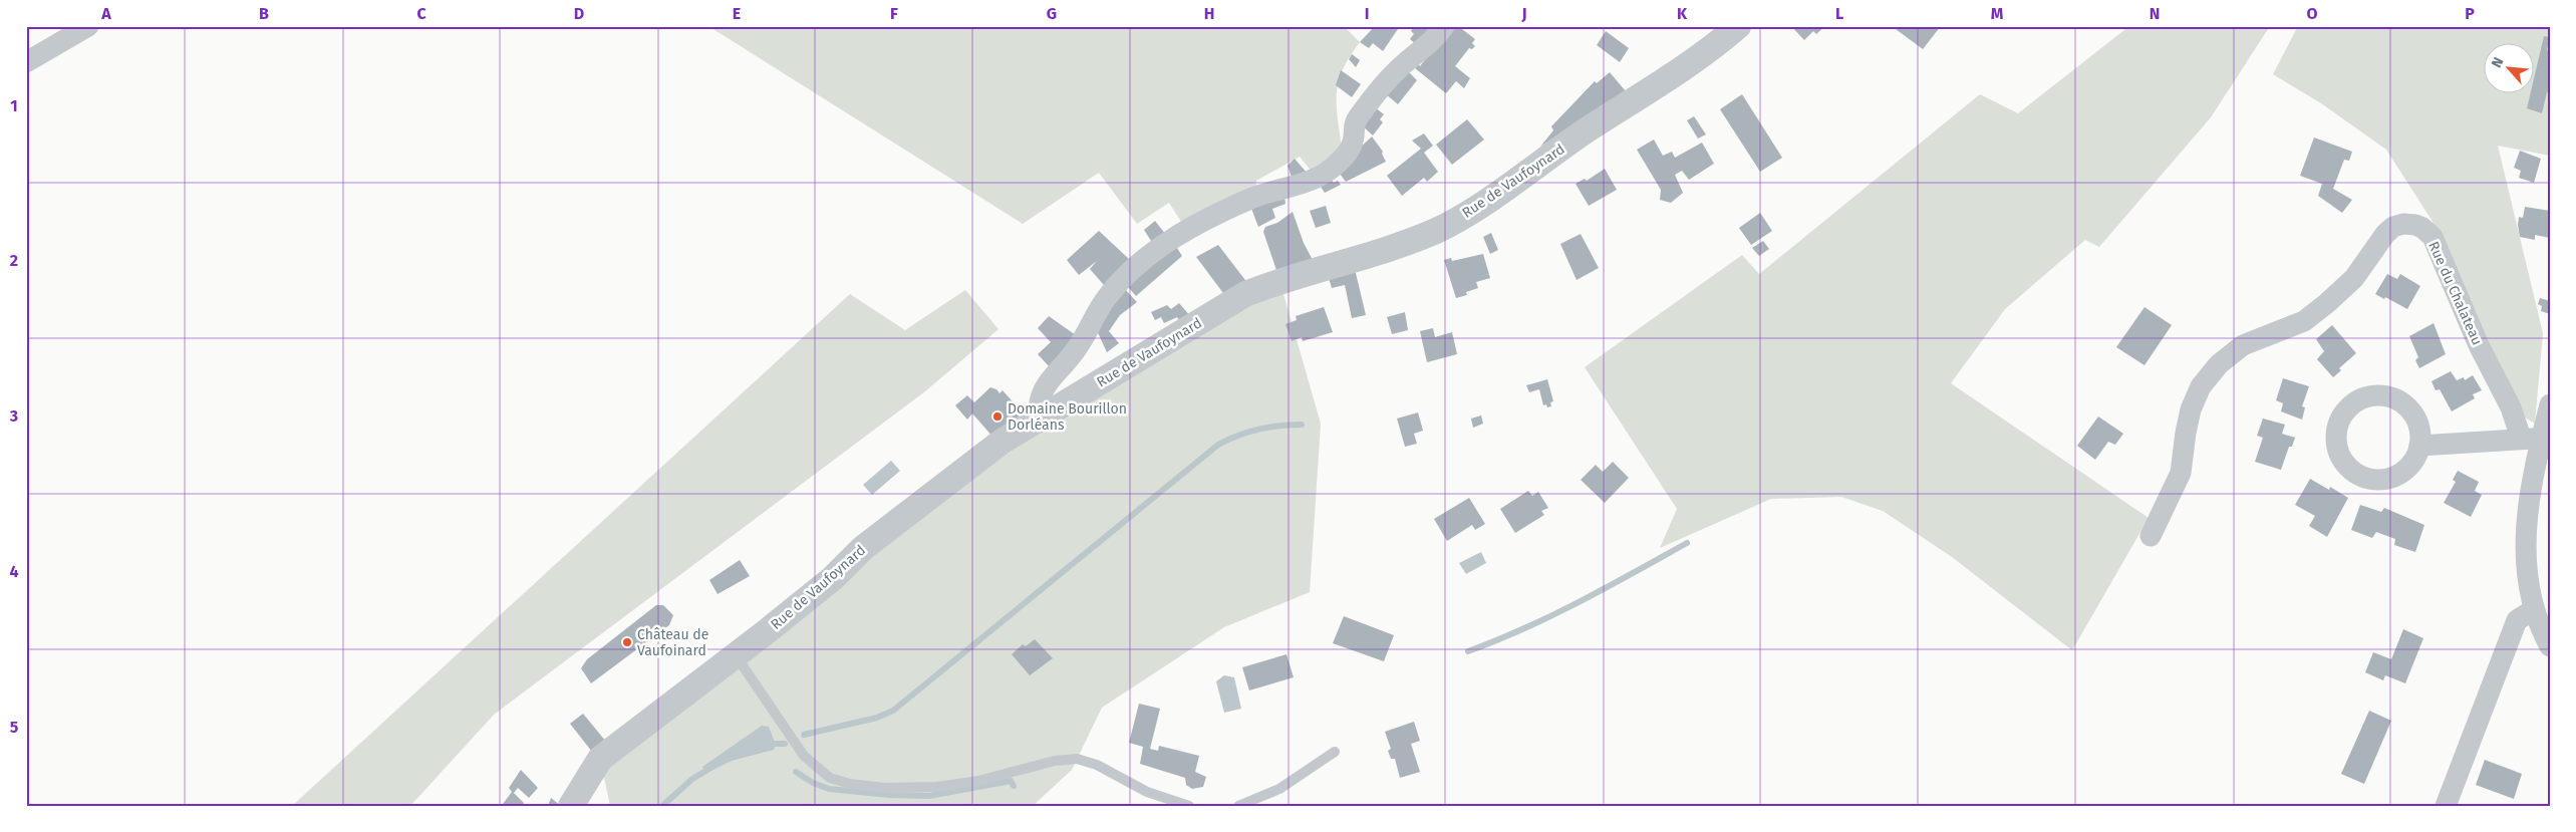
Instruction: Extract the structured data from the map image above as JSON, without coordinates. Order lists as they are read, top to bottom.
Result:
{
  "streets": {
    "street": ["Rue de Vaufoynard", "Rue du Chalateau"]
  },
  "places": ["Domaine Bourillon Dorléans", "Château de Vaufoinard"],
  "north": "top left",
  "grid": {
    "columns": [
      "A",
      "B",
      "C",
      "D",
      "E",
      "F",
      "G",
      "H",
      "I",
      "J",
      "K",
      "L",
      "M",
      "N",
      "O",
      "P"
    ],
    "rows": [
      "1",
      "2",
      "3",
      "4",
      "5"
    ]
  }
}
